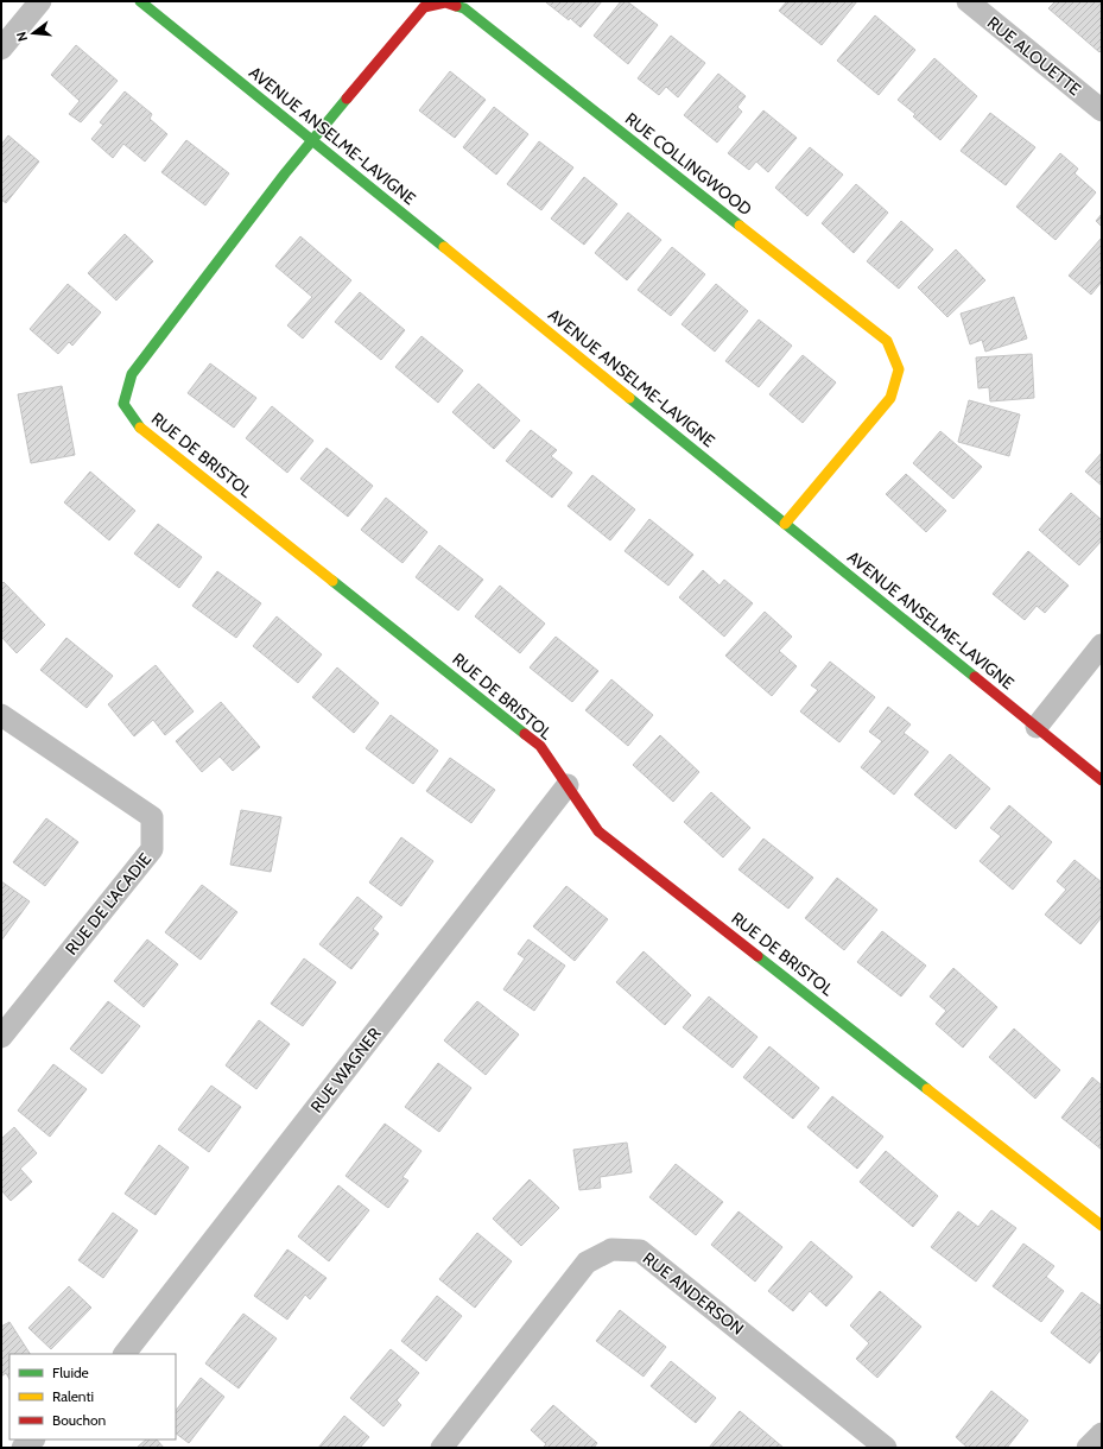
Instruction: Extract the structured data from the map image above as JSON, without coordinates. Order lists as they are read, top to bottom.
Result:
{
  "streets": {
    "street": [
      "RUE ALOUETTE",
      "AVENUE ANSELME-LAVIGNE",
      "RUE COLLINGWOOD",
      "RUE DE BRISTOL",
      "RUE DE L'ACADIE",
      "RUE WAGNER",
      "RUE ANDERSON"
    ]
  },
  "crossings": [
    ["AVENUE ANSELME-LAVIGNE", "RUE COLLINGWOOD"],
    ["AVENUE ANSELME-LAVIGNE", "RUE DE BRISTOL"],
    ["RUE COLLINGWOOD", "RUE DE BRISTOL"],
    ["RUE DE BRISTOL", "RUE WAGNER"]
  ],
  "legend": ["Fluide", "Ralenti", "Bouchon"],
  "north": "left"
}
